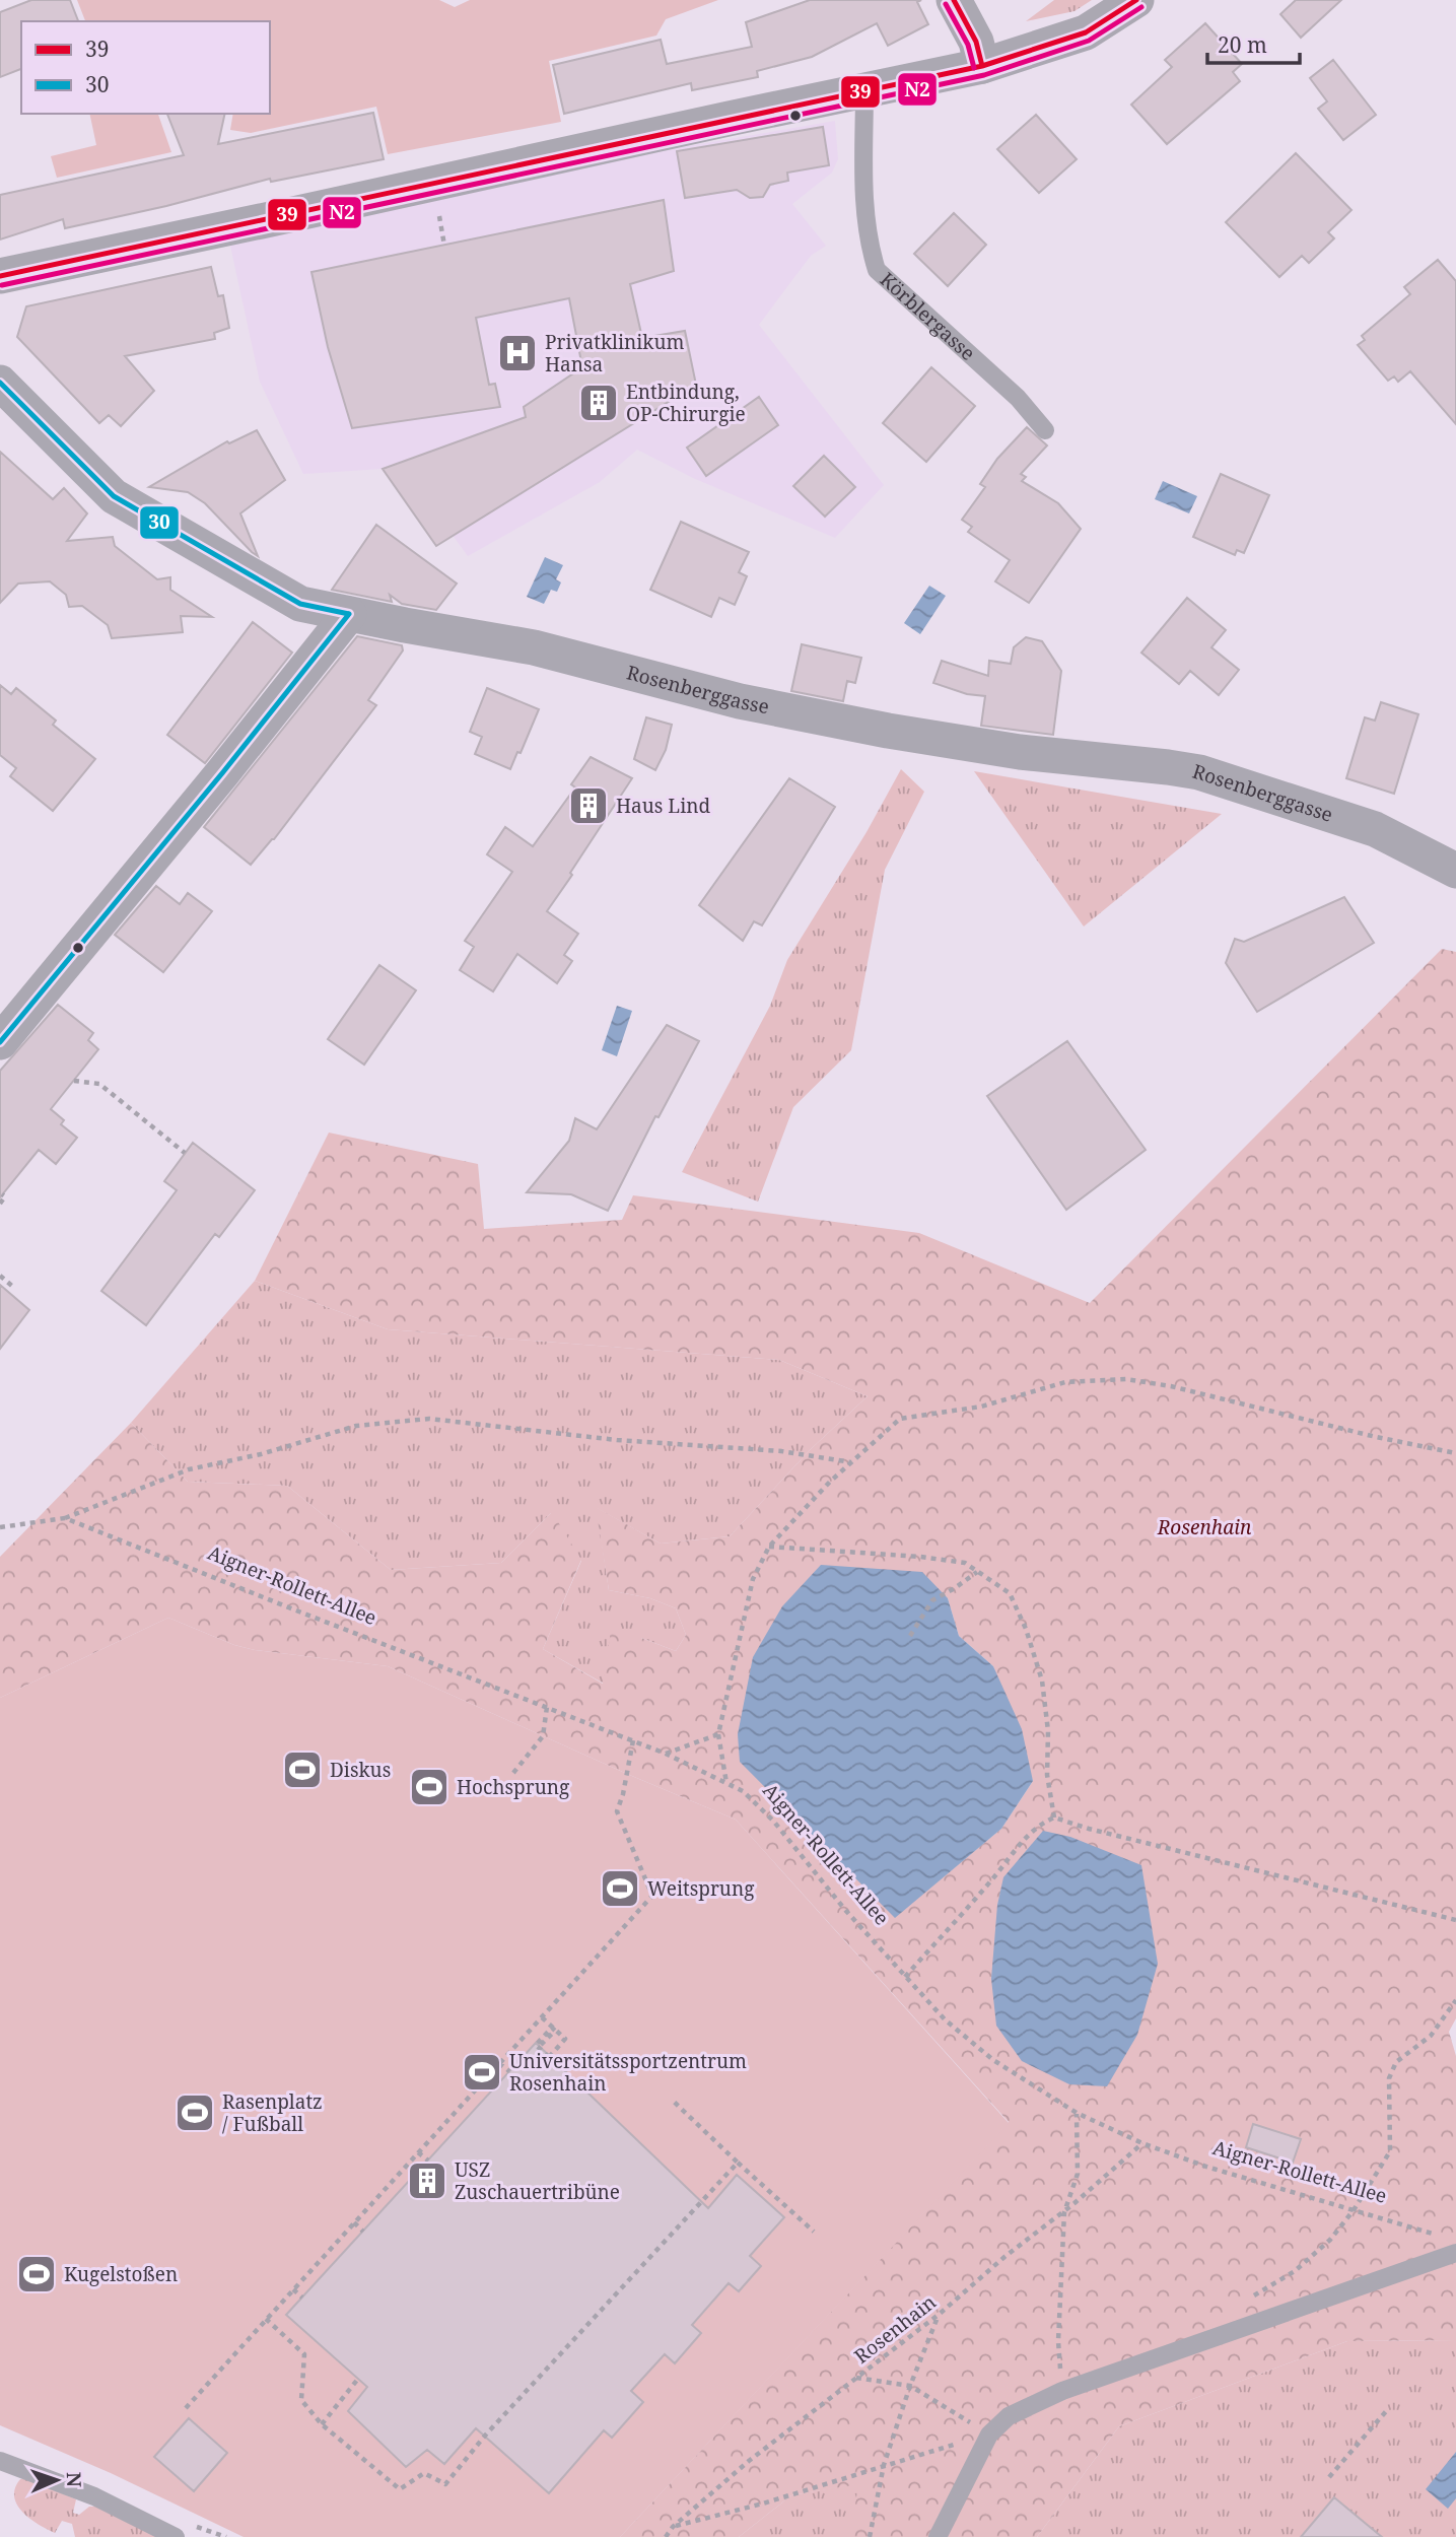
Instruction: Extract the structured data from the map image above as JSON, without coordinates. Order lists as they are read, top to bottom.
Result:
{
  "streets": {
    "street": ["Rosenberggasse"],
    "lane": ["Körblergasse"],
    "path": ["Aigner-Rollett-Allee", "Rosenhain"]
  },
  "crossings": [
    ["Aigner-Rollett-Allee", "Rosenhain"]
  ],
  "parks": ["Rosenhain"],
  "places": {
    "hospital": ["Privatklinikum Hansa"],
    "building": ["Entbindung, OP-Chirurgie", "Haus Lind", "USZ Zuschauertribüne"],
    "sports": [
      "Diskus",
      "Hochsprung",
      "Weitsprung",
      "Universitätssportzentrum Rosenhain",
      "Rasenplatz / Fußball",
      "Kugelstoßen"
    ]
  },
  "lines": ["transit line 39", "transit line N2", "transit line 30"],
  "legend": ["39", "30"],
  "scale_bar": "20 m",
  "north": "right"
}
